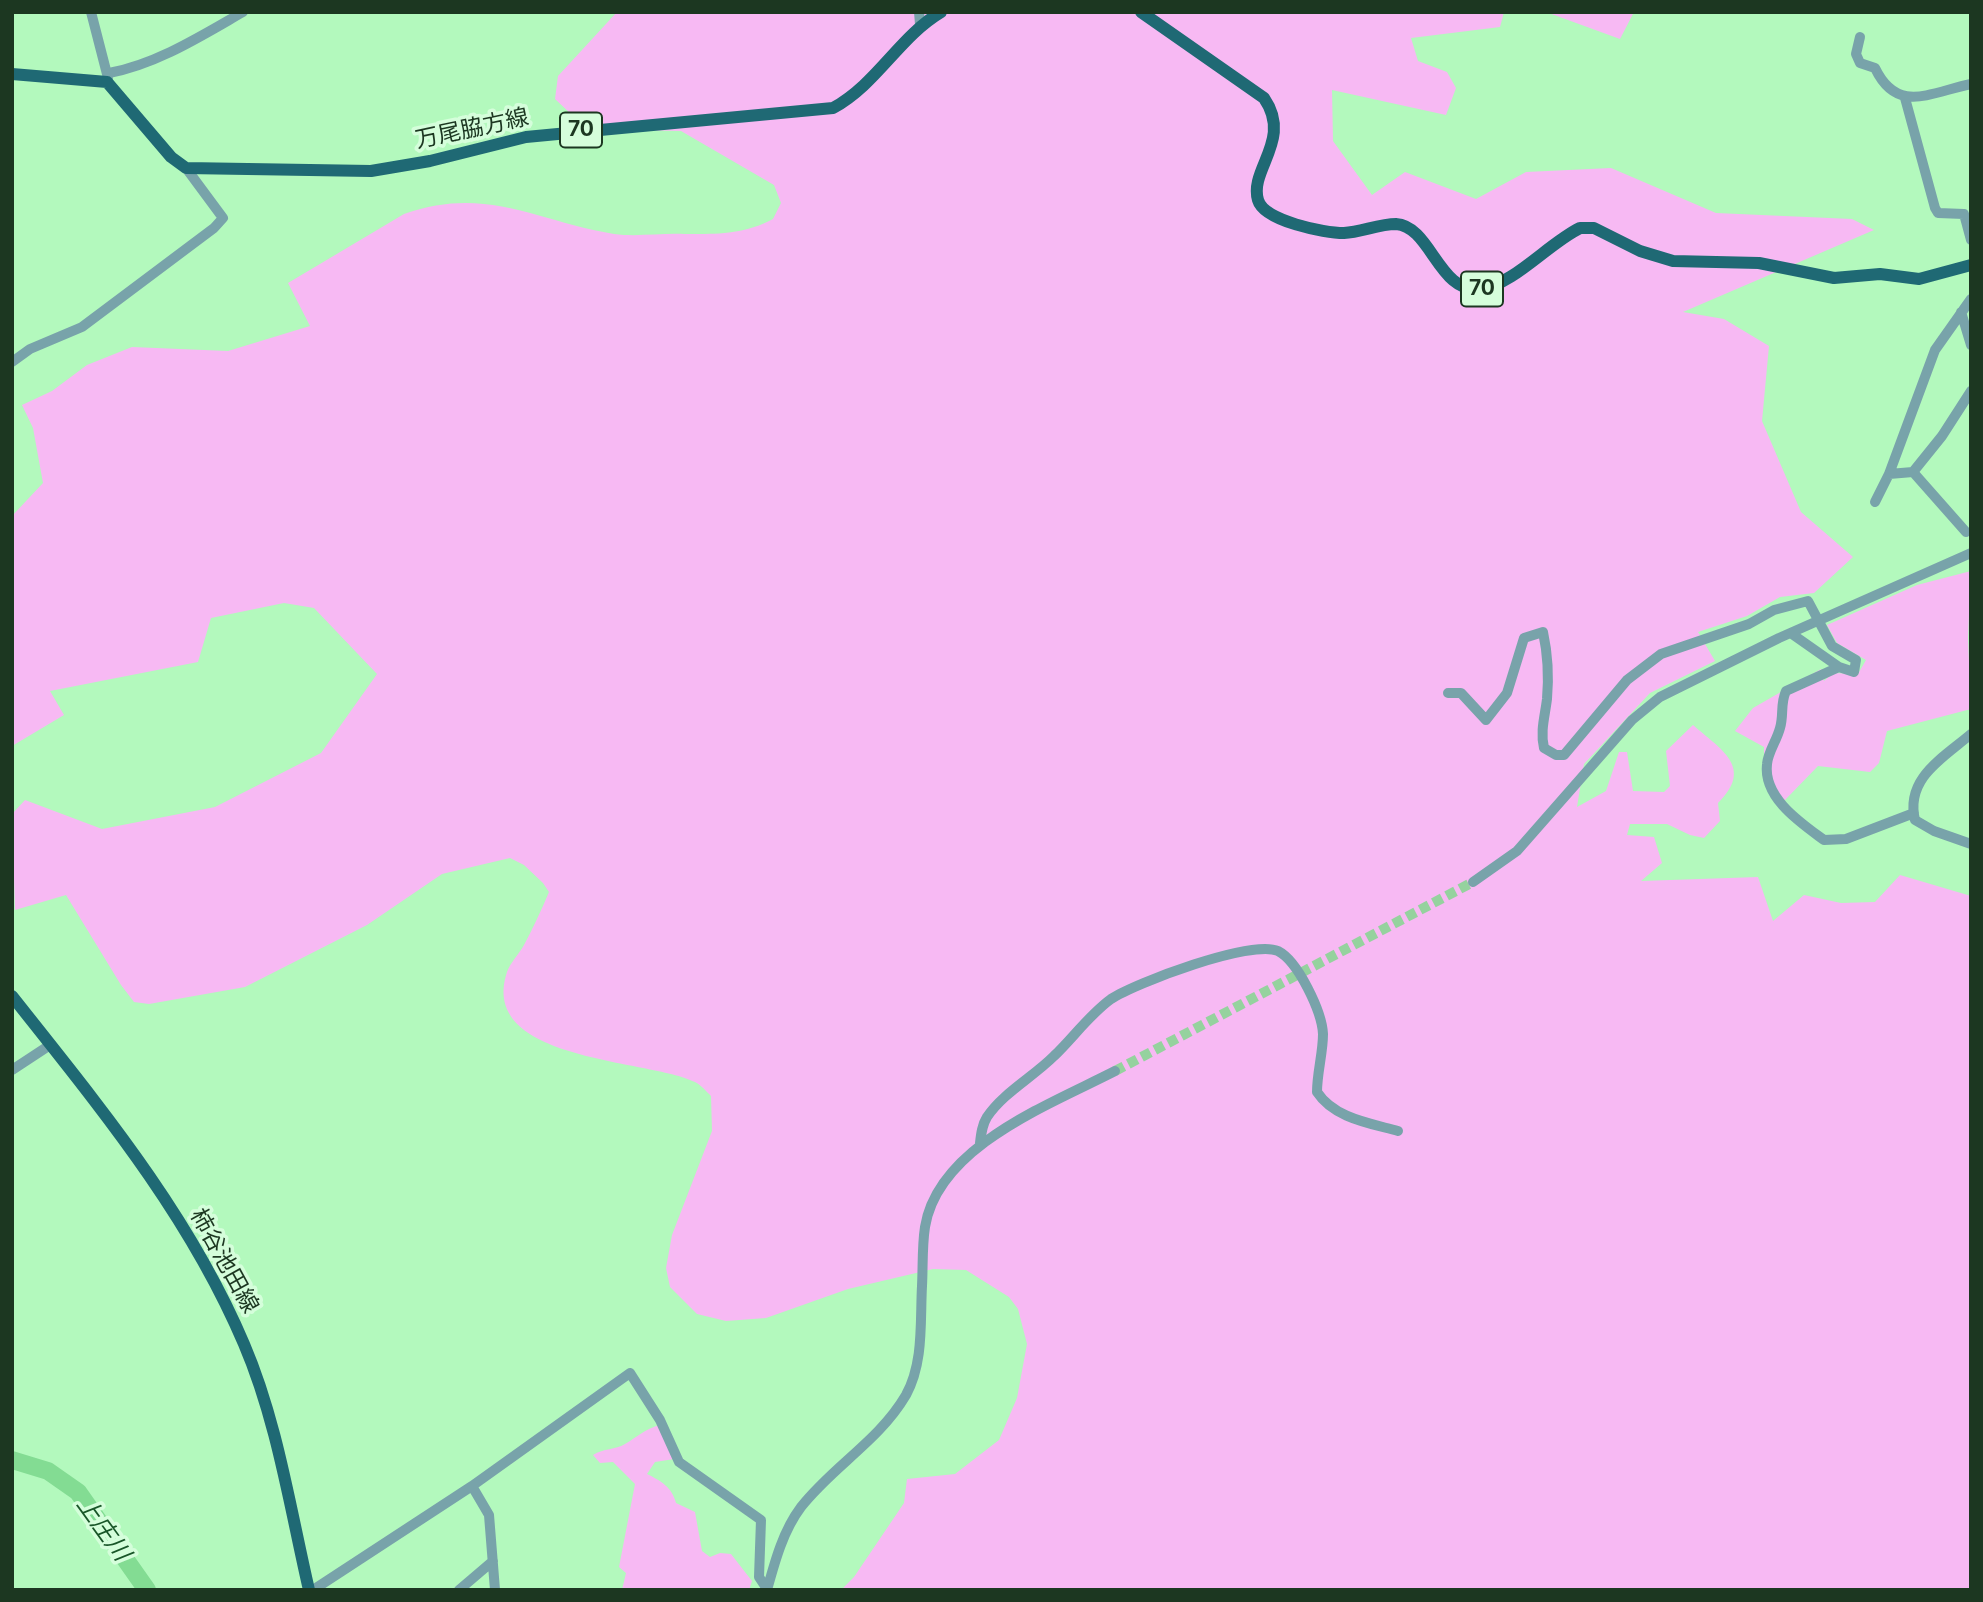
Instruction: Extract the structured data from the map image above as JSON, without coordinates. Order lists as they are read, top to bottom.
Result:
{
  "streets": {
    "main road": ["万尾脇方線", "70", "柿谷池田線"]
  },
  "water": ["上庄川"]
}
